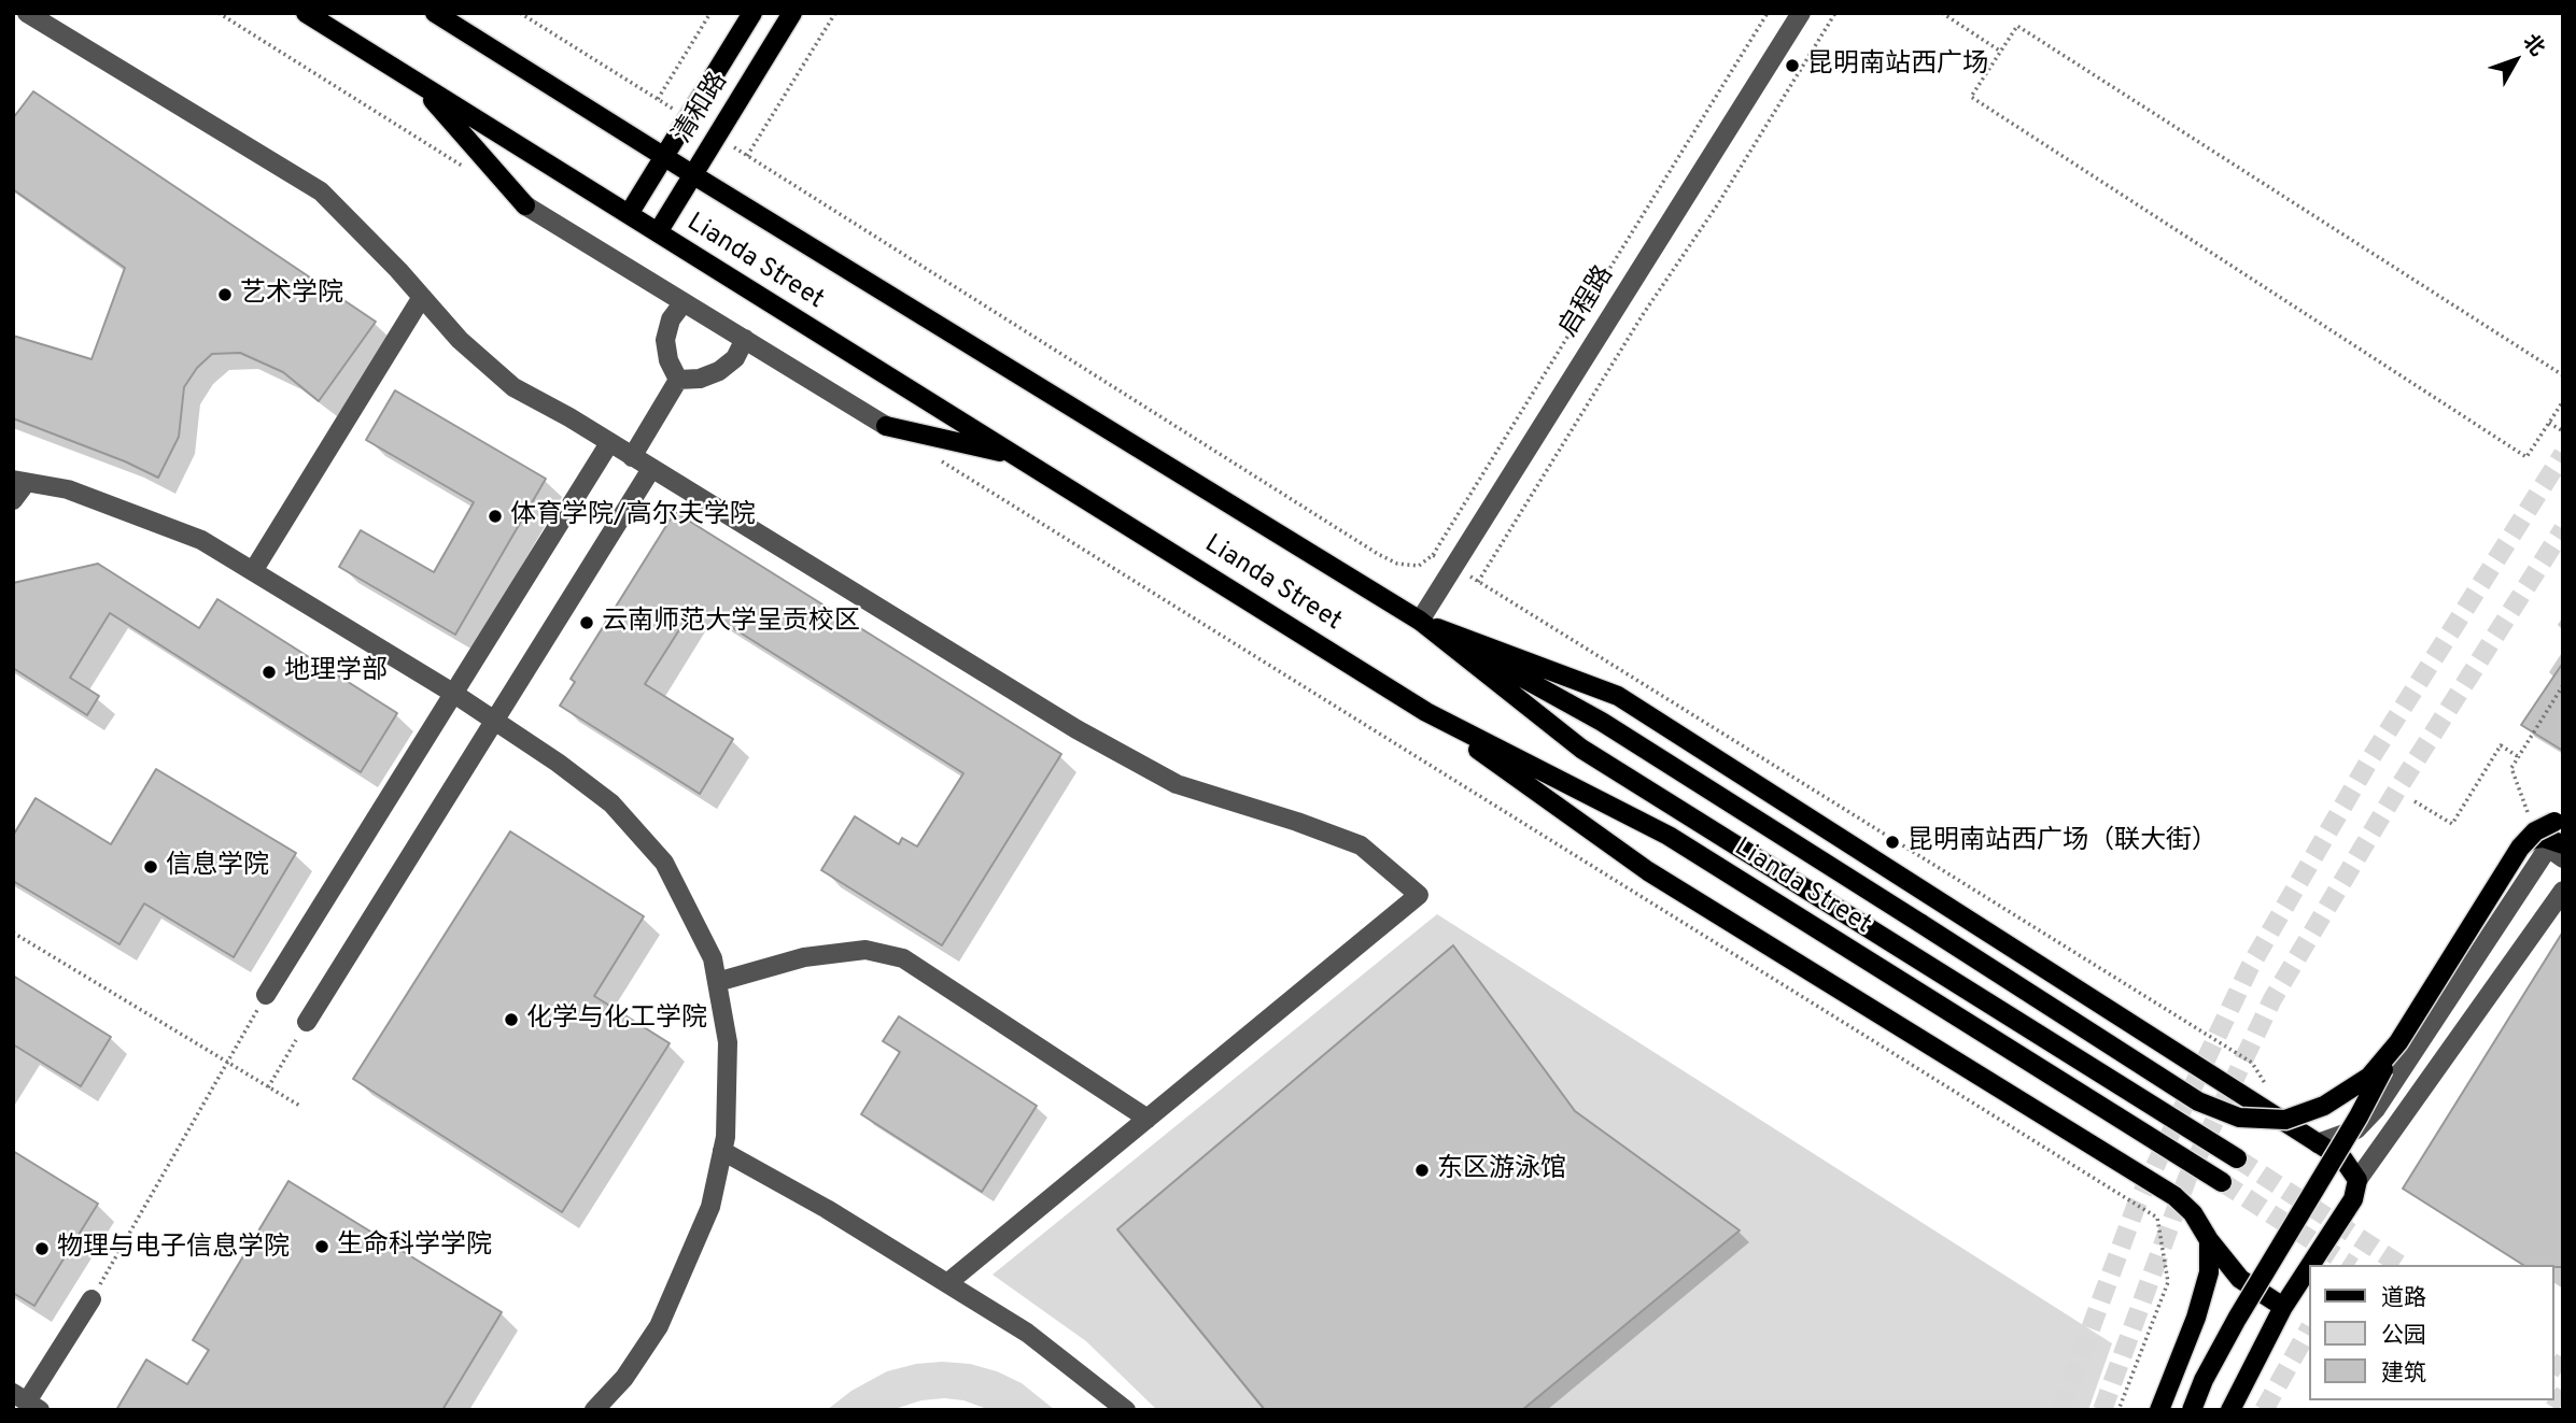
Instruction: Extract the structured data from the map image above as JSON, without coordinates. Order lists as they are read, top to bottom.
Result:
{
  "streets": {
    "main road": ["清和路", "Lianda Street"],
    "street": ["启程路"]
  },
  "crossings": [
    ["清和路", "Lianda Street"],
    ["Lianda Street", "启程路"]
  ],
  "places": [
    "昆明南站西广场",
    "艺术学院",
    "体育学院/高尔夫学院",
    "云南师范大学呈贡校区",
    "地理学部",
    "昆明南站西广场（联大街）",
    "信息学院",
    "化学与化工学院",
    "东区游泳馆",
    "生命科学学院",
    "物理与电子信息学院"
  ],
  "legend": ["道路", "公园", "建筑"],
  "north": "top right"
}
